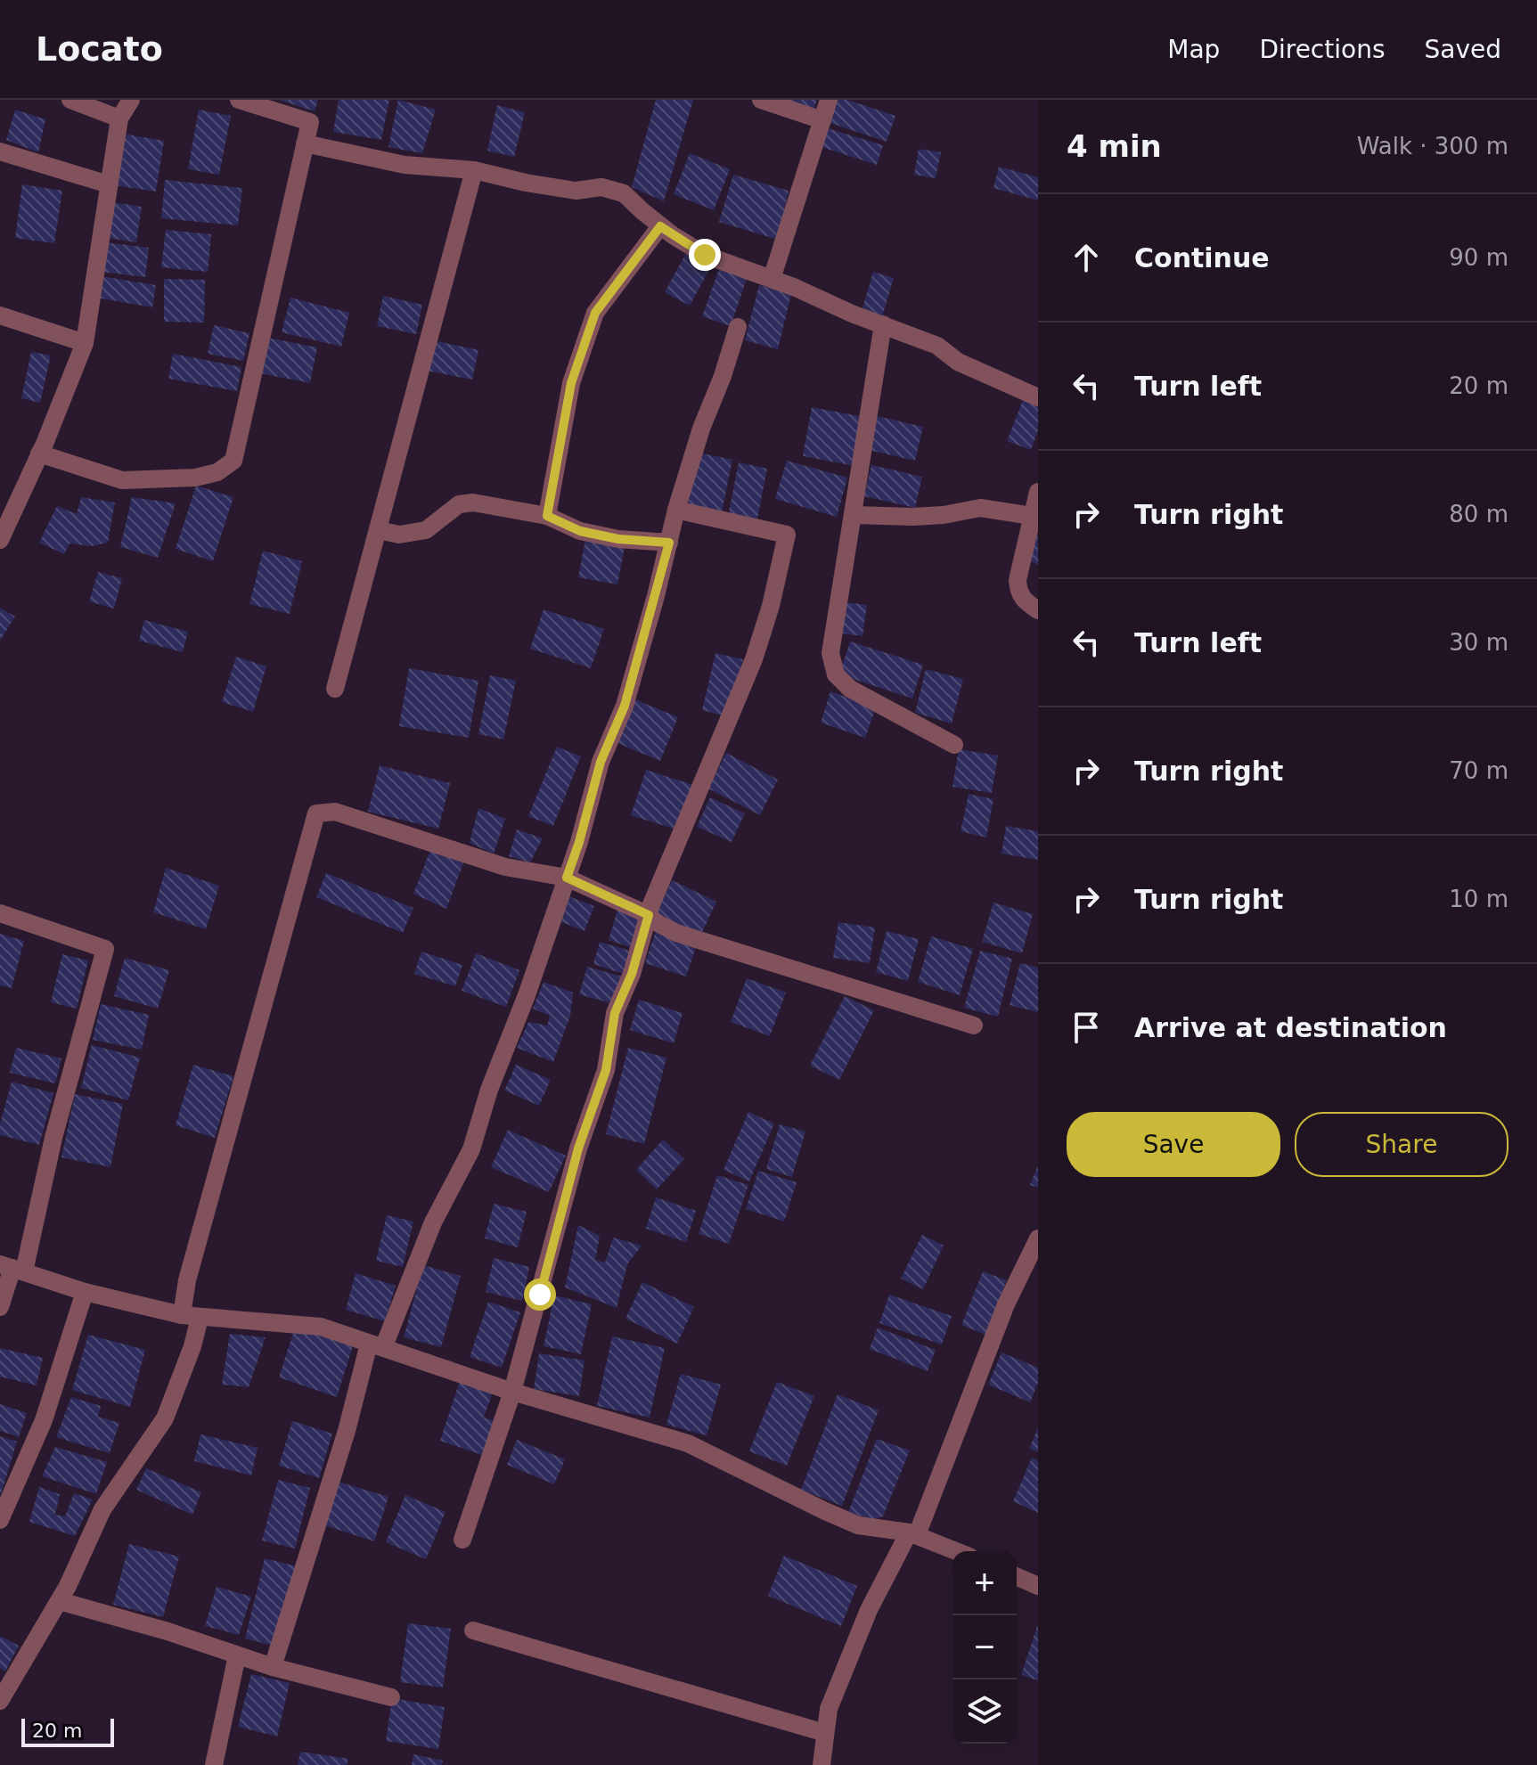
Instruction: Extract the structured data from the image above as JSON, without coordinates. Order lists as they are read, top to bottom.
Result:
{
  "scale_bar": "20 m",
  "page": {
    "header": "Locato",
    "nav": ["Map", "Directions", "Saved"],
    "heading": ["4 min", "Walk · 300 m"],
    "list": [
      ["Continue", "90 m"],
      ["Turn left", "20 m"],
      ["Turn right", "80 m"],
      ["Turn left", "30 m"],
      ["Turn right", "70 m"],
      ["Turn right", "10 m"],
      "Arrive at destination"
    ],
    "buttons": ["Save", "Share"],
    "map_buttons": ["+", "−"],
    "scale": "20 m"
  }
}
